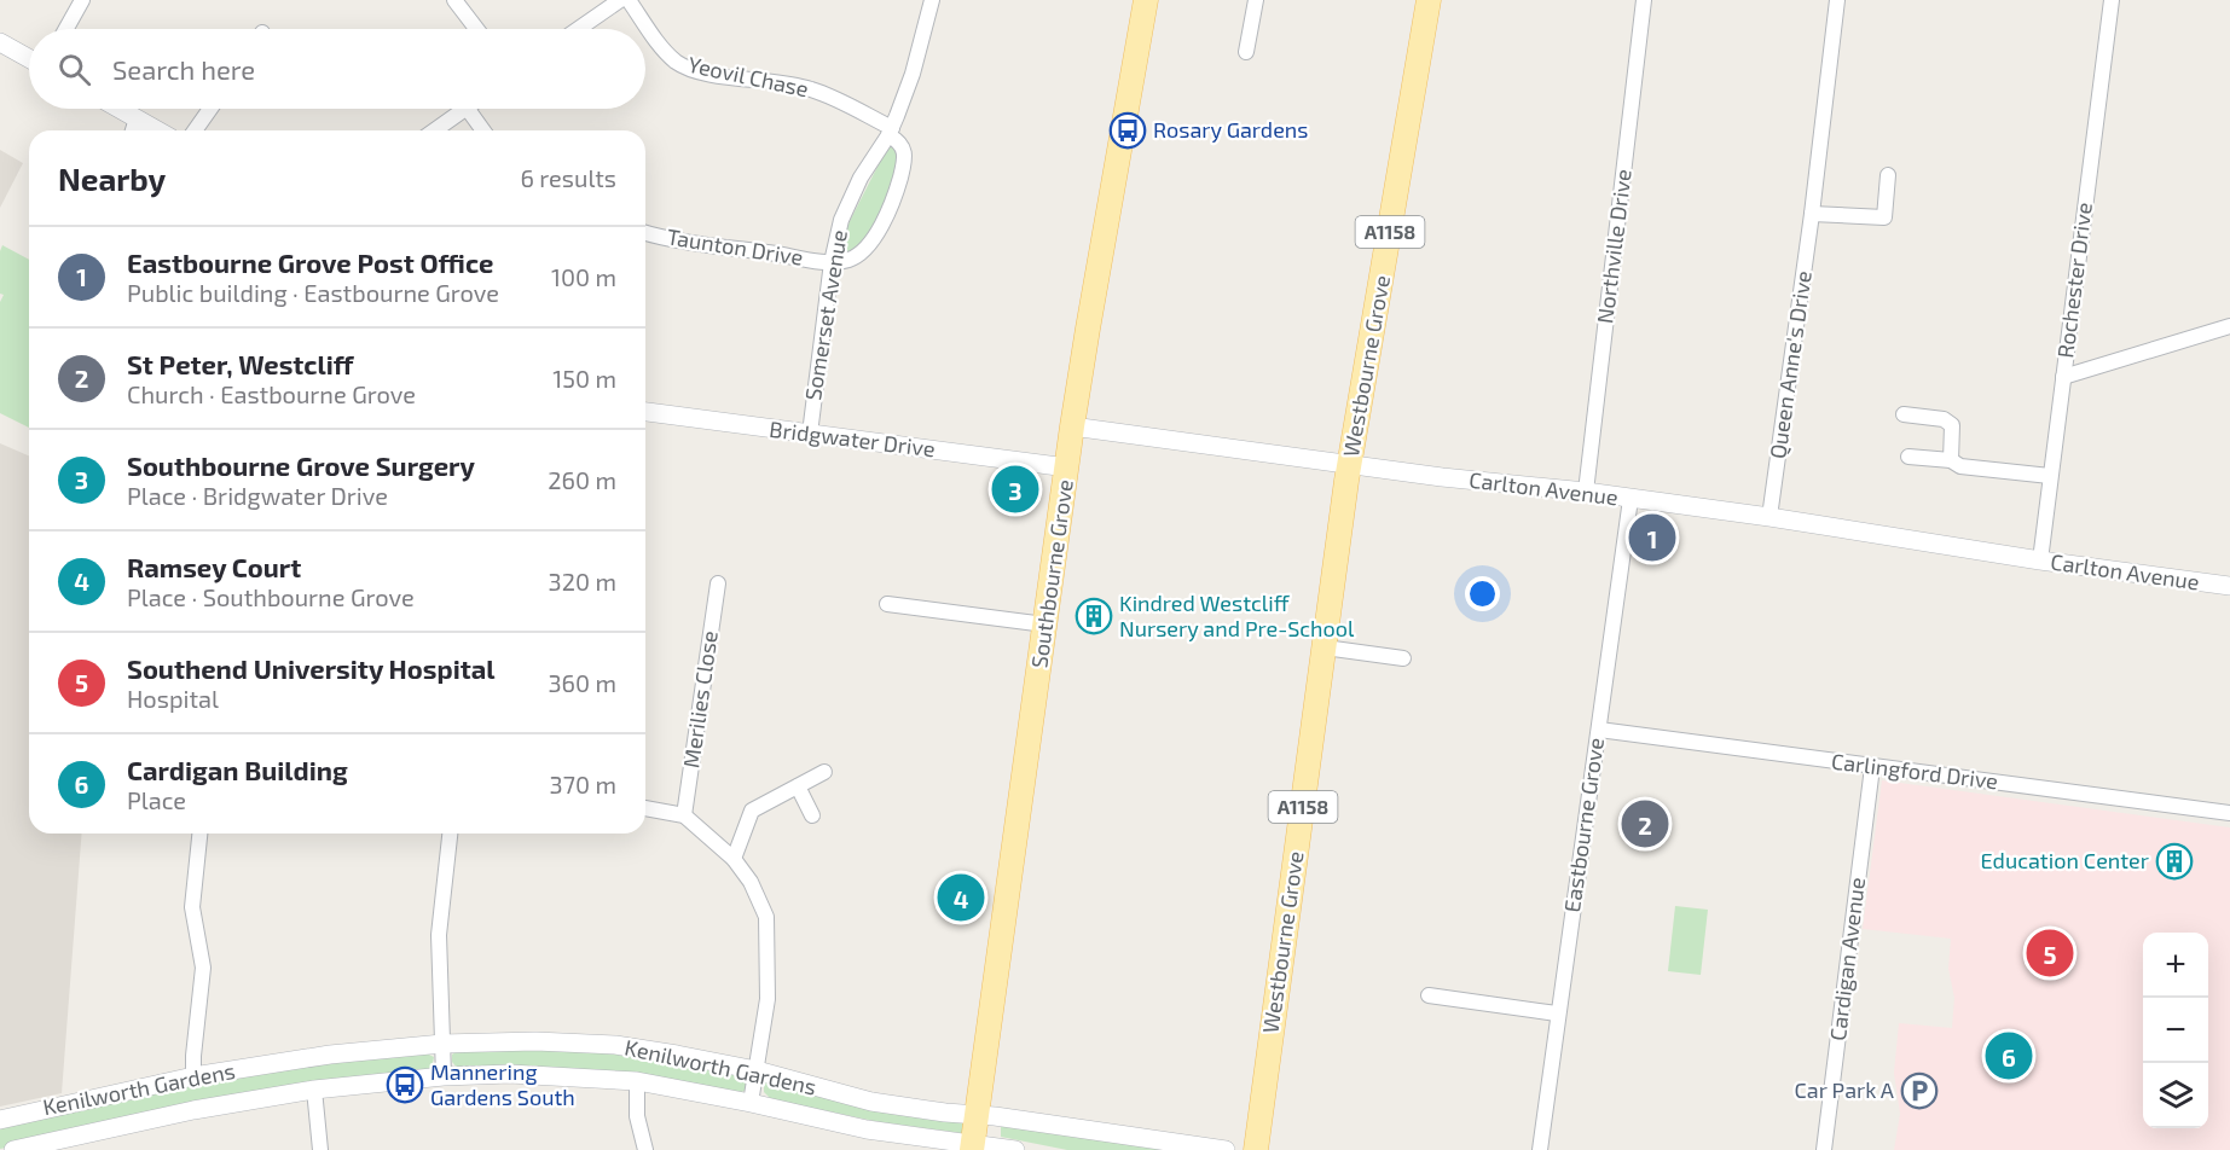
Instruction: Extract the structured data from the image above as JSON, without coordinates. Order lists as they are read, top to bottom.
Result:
{
  "streets": {
    "main road": ["A1158", "Westbourne Grove", "Southbourne Grove"],
    "street": [
      "Yeovil Chase",
      "Northville Drive",
      "Taunton Drive",
      "Rochester Drive",
      "Somerset Avenue",
      "Queen Anne's Drive",
      "Bridgwater Drive",
      "Carlton Avenue",
      "Merilies Close",
      "Carlingford Drive",
      "Eastbourne Grove",
      "Cardigan Avenue",
      "Kenilworth Gardens"
    ]
  },
  "crossings": [
    ["Yeovil Chase", "Somerset Avenue"],
    ["Northville Drive", "Carlton Avenue"],
    ["Taunton Drive", "Somerset Avenue"],
    ["Rochester Drive", "Carlton Avenue"],
    ["Somerset Avenue", "Bridgwater Drive"],
    ["Queen Anne's Drive", "Carlton Avenue"],
    ["Westbourne Grove", "Carlton Avenue"],
    ["Bridgwater Drive", "Southbourne Grove"],
    ["Carlton Avenue", "Southbourne Grove"],
    ["Carlton Avenue", "Eastbourne Grove"],
    ["Southbourne Grove", "Kenilworth Gardens"],
    ["Carlingford Drive", "Eastbourne Grove"],
    ["Carlingford Drive", "Cardigan Avenue"]
  ],
  "places": {
    "bus stop": ["Rosary Gardens", "Mannering Gardens South"],
    "building": ["Kindred Westcliff Nursery and Pre-School", "Education Center"],
    "parking": ["Car Park A"]
  },
  "page": {
    "search": "Search here",
    "heading": ["Nearby", "6 results"],
    "list": [
      {
        "mark": "1",
        "name": "Eastbourne Grove Post Office",
        "note": "Public building · Eastbourne Grove",
        "value": "100 m"
      },
      {
        "mark": "2",
        "name": "St Peter, Westcliff",
        "note": "Church · Eastbourne Grove",
        "value": "150 m"
      },
      {
        "mark": "3",
        "name": "Southbourne Grove Surgery",
        "note": "Place · Bridgwater Drive",
        "value": "260 m"
      },
      {
        "mark": "4",
        "name": "Ramsey Court",
        "note": "Place · Southbourne Grove",
        "value": "320 m"
      },
      {
        "mark": "5",
        "name": "Southend University Hospital",
        "note": "Hospital",
        "value": "360 m"
      },
      {
        "mark": "6",
        "name": "Cardigan Building",
        "note": "Place",
        "value": "370 m"
      }
    ],
    "pins": [
      "3",
      "1",
      "2",
      "4",
      "5",
      "6"
    ],
    "map_buttons": ["+", "−"]
  }
}
